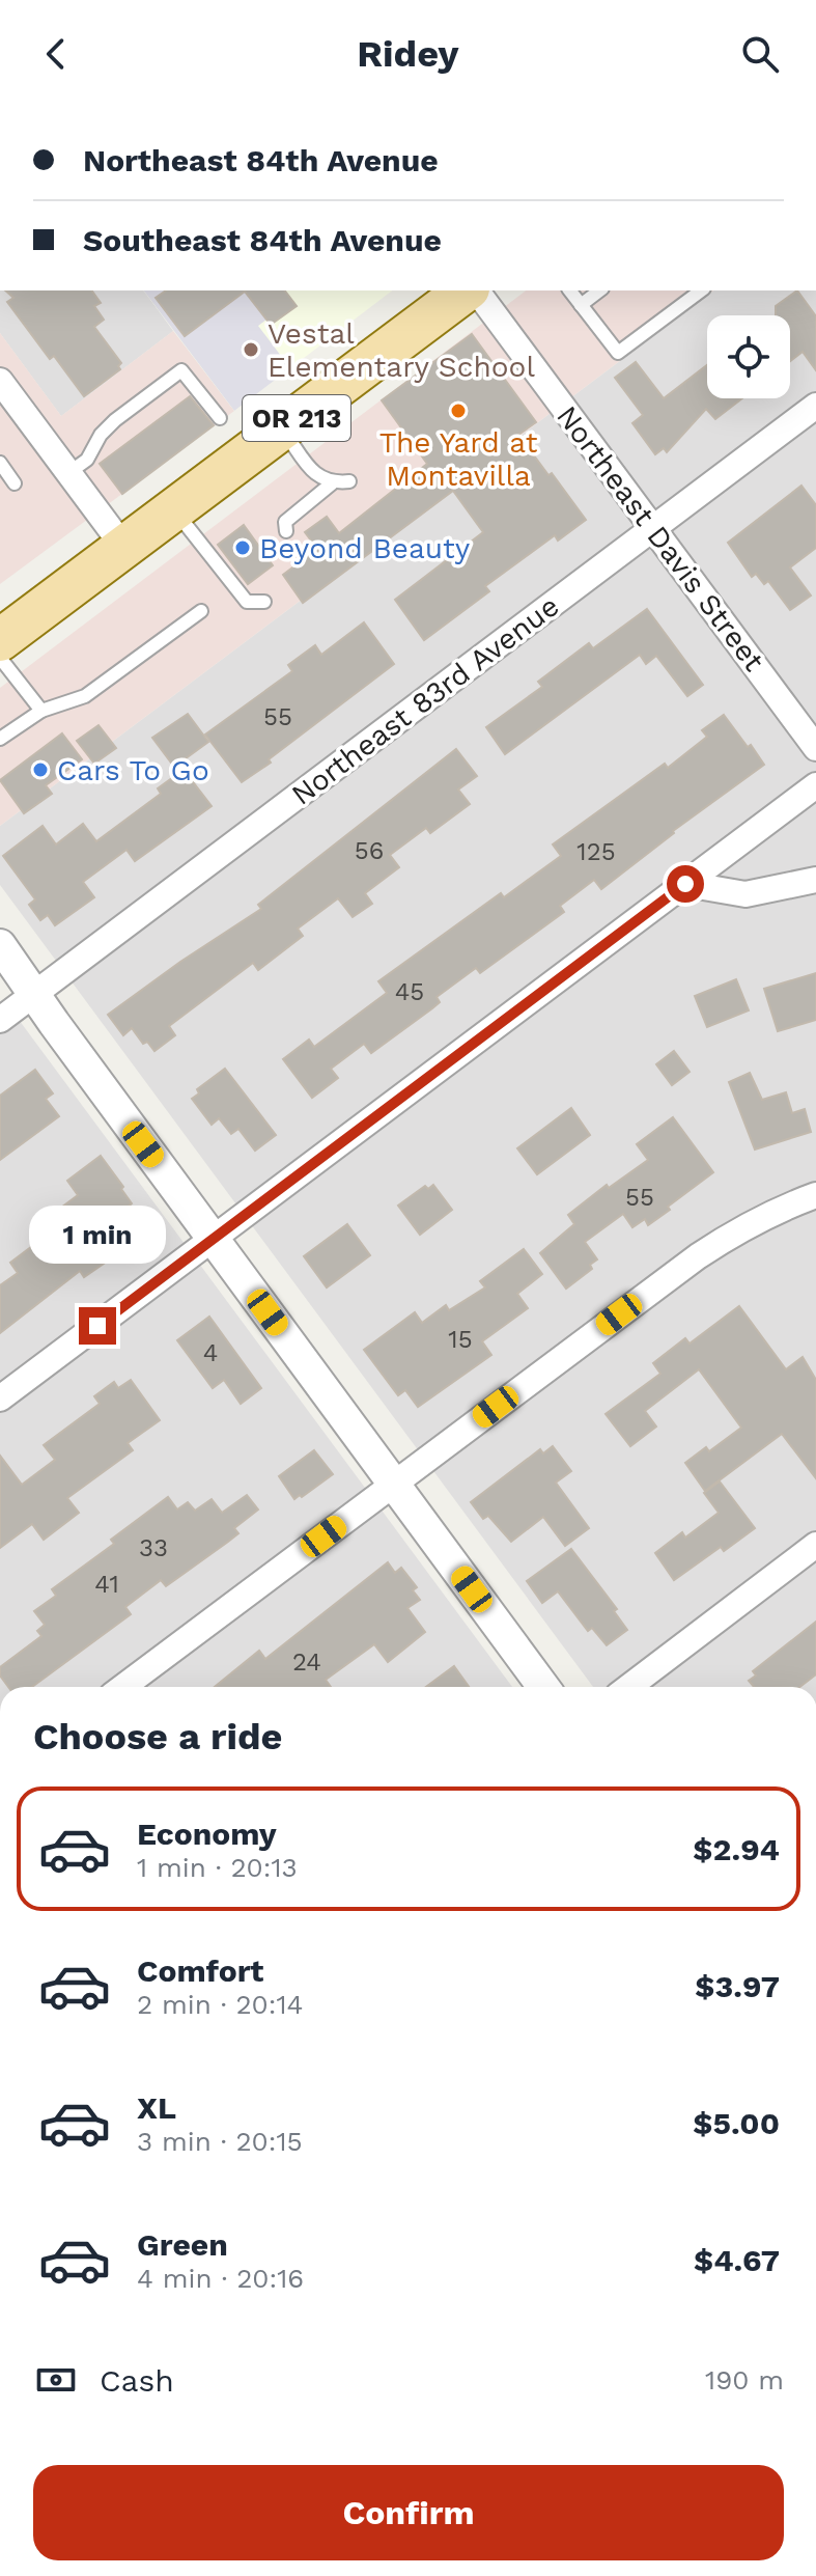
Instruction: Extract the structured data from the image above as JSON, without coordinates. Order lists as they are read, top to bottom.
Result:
{
  "streets": {
    "main road": ["OR 213"],
    "street": ["Northeast Davis Street", "Northeast 83rd Avenue"]
  },
  "crossings": [
    ["Northeast Davis Street", "Northeast 83rd Avenue"]
  ],
  "places": [
    "Vestal Elementary School",
    "The Yard at Montavilla",
    "Beyond Beauty",
    "Cars To Go"
  ],
  "house_numbers": [
    "55",
    "56",
    "125",
    "45",
    "55",
    "15",
    "4",
    "33",
    "41",
    "24"
  ],
  "page": {
    "header": "Ridey",
    "banner": ["Northeast 84th Avenue", "Southeast 84th Avenue"],
    "bubble": "1 min",
    "heading": "Choose a ride",
    "list": [
      {
        "name": "Economy",
        "note": "1 min · 20:13",
        "value": "$2.94"
      },
      {
        "name": "Comfort",
        "note": "2 min · 20:14",
        "value": "$3.97"
      },
      {
        "name": "XL",
        "note": "3 min · 20:15",
        "value": "$5.00"
      },
      {
        "name": "Green",
        "note": "4 min · 20:16",
        "value": "$4.67"
      }
    ],
    "pay": ["Cash", "190 m"],
    "buttons": "Confirm"
  }
}
